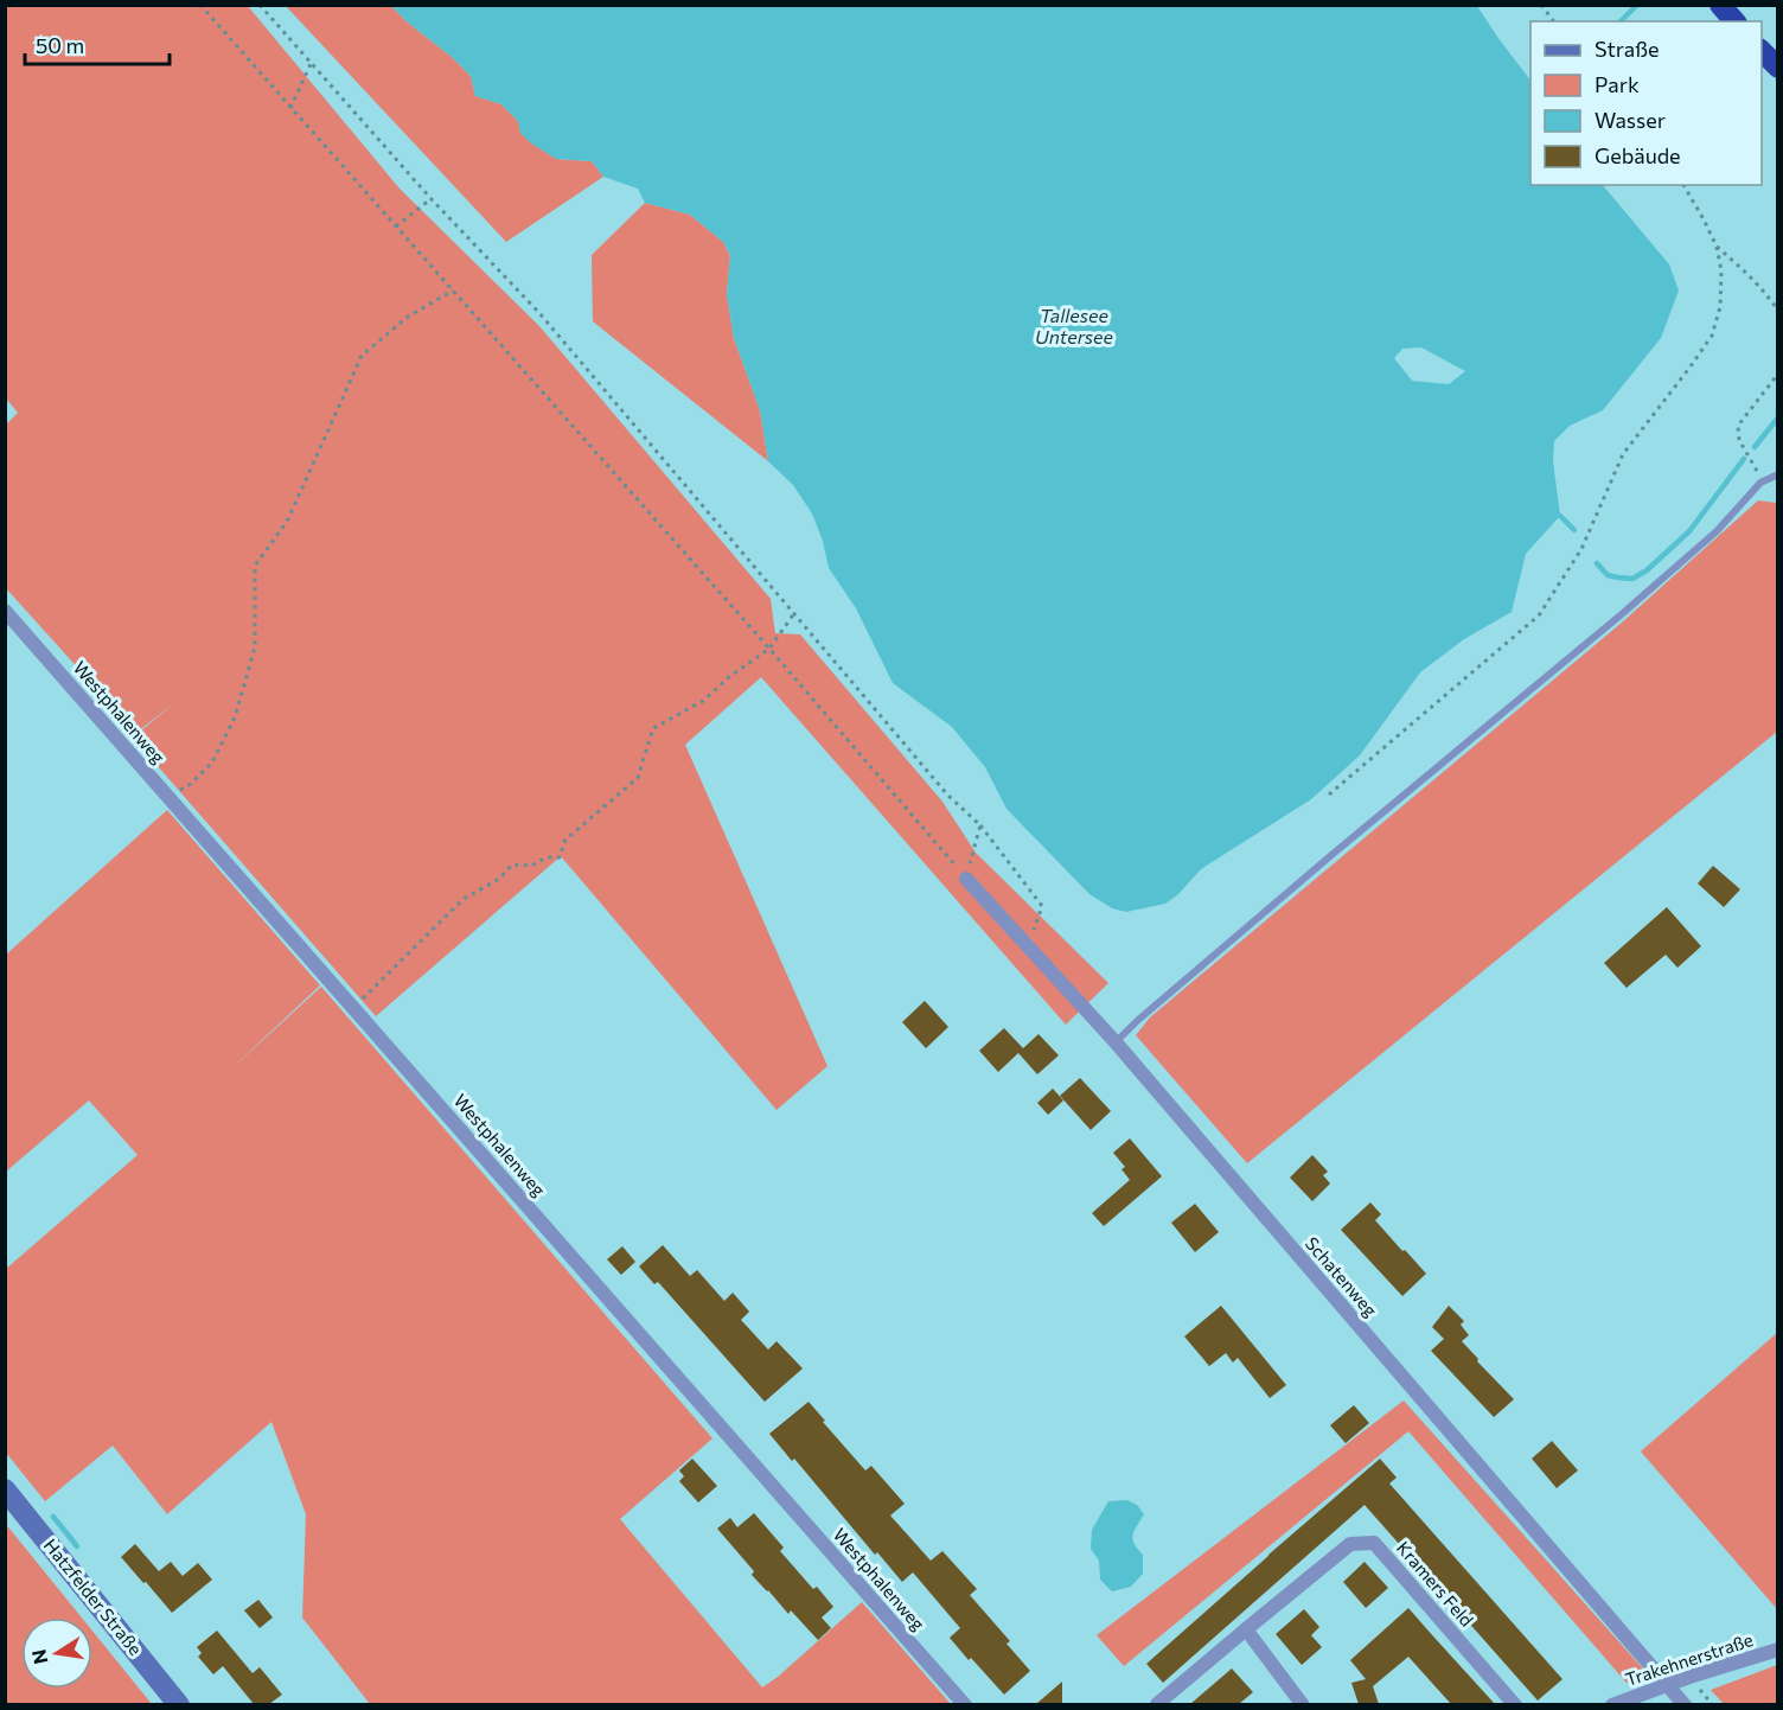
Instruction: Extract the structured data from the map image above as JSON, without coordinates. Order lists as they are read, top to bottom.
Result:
{
  "streets": {
    "street": [
      "Westphalenweg",
      "Schatenweg",
      "Kramers Feld",
      "Hatzfelder Straße",
      "Trakehnerstraße"
    ]
  },
  "crossings": [
    ["Schatenweg", "Trakehnerstraße"]
  ],
  "water": ["Tallesee Untersee"],
  "legend": [
    "Straße",
    "Park",
    "Wasser",
    "Gebäude"
  ],
  "scale_bar": "50 m",
  "north": "left"
}
